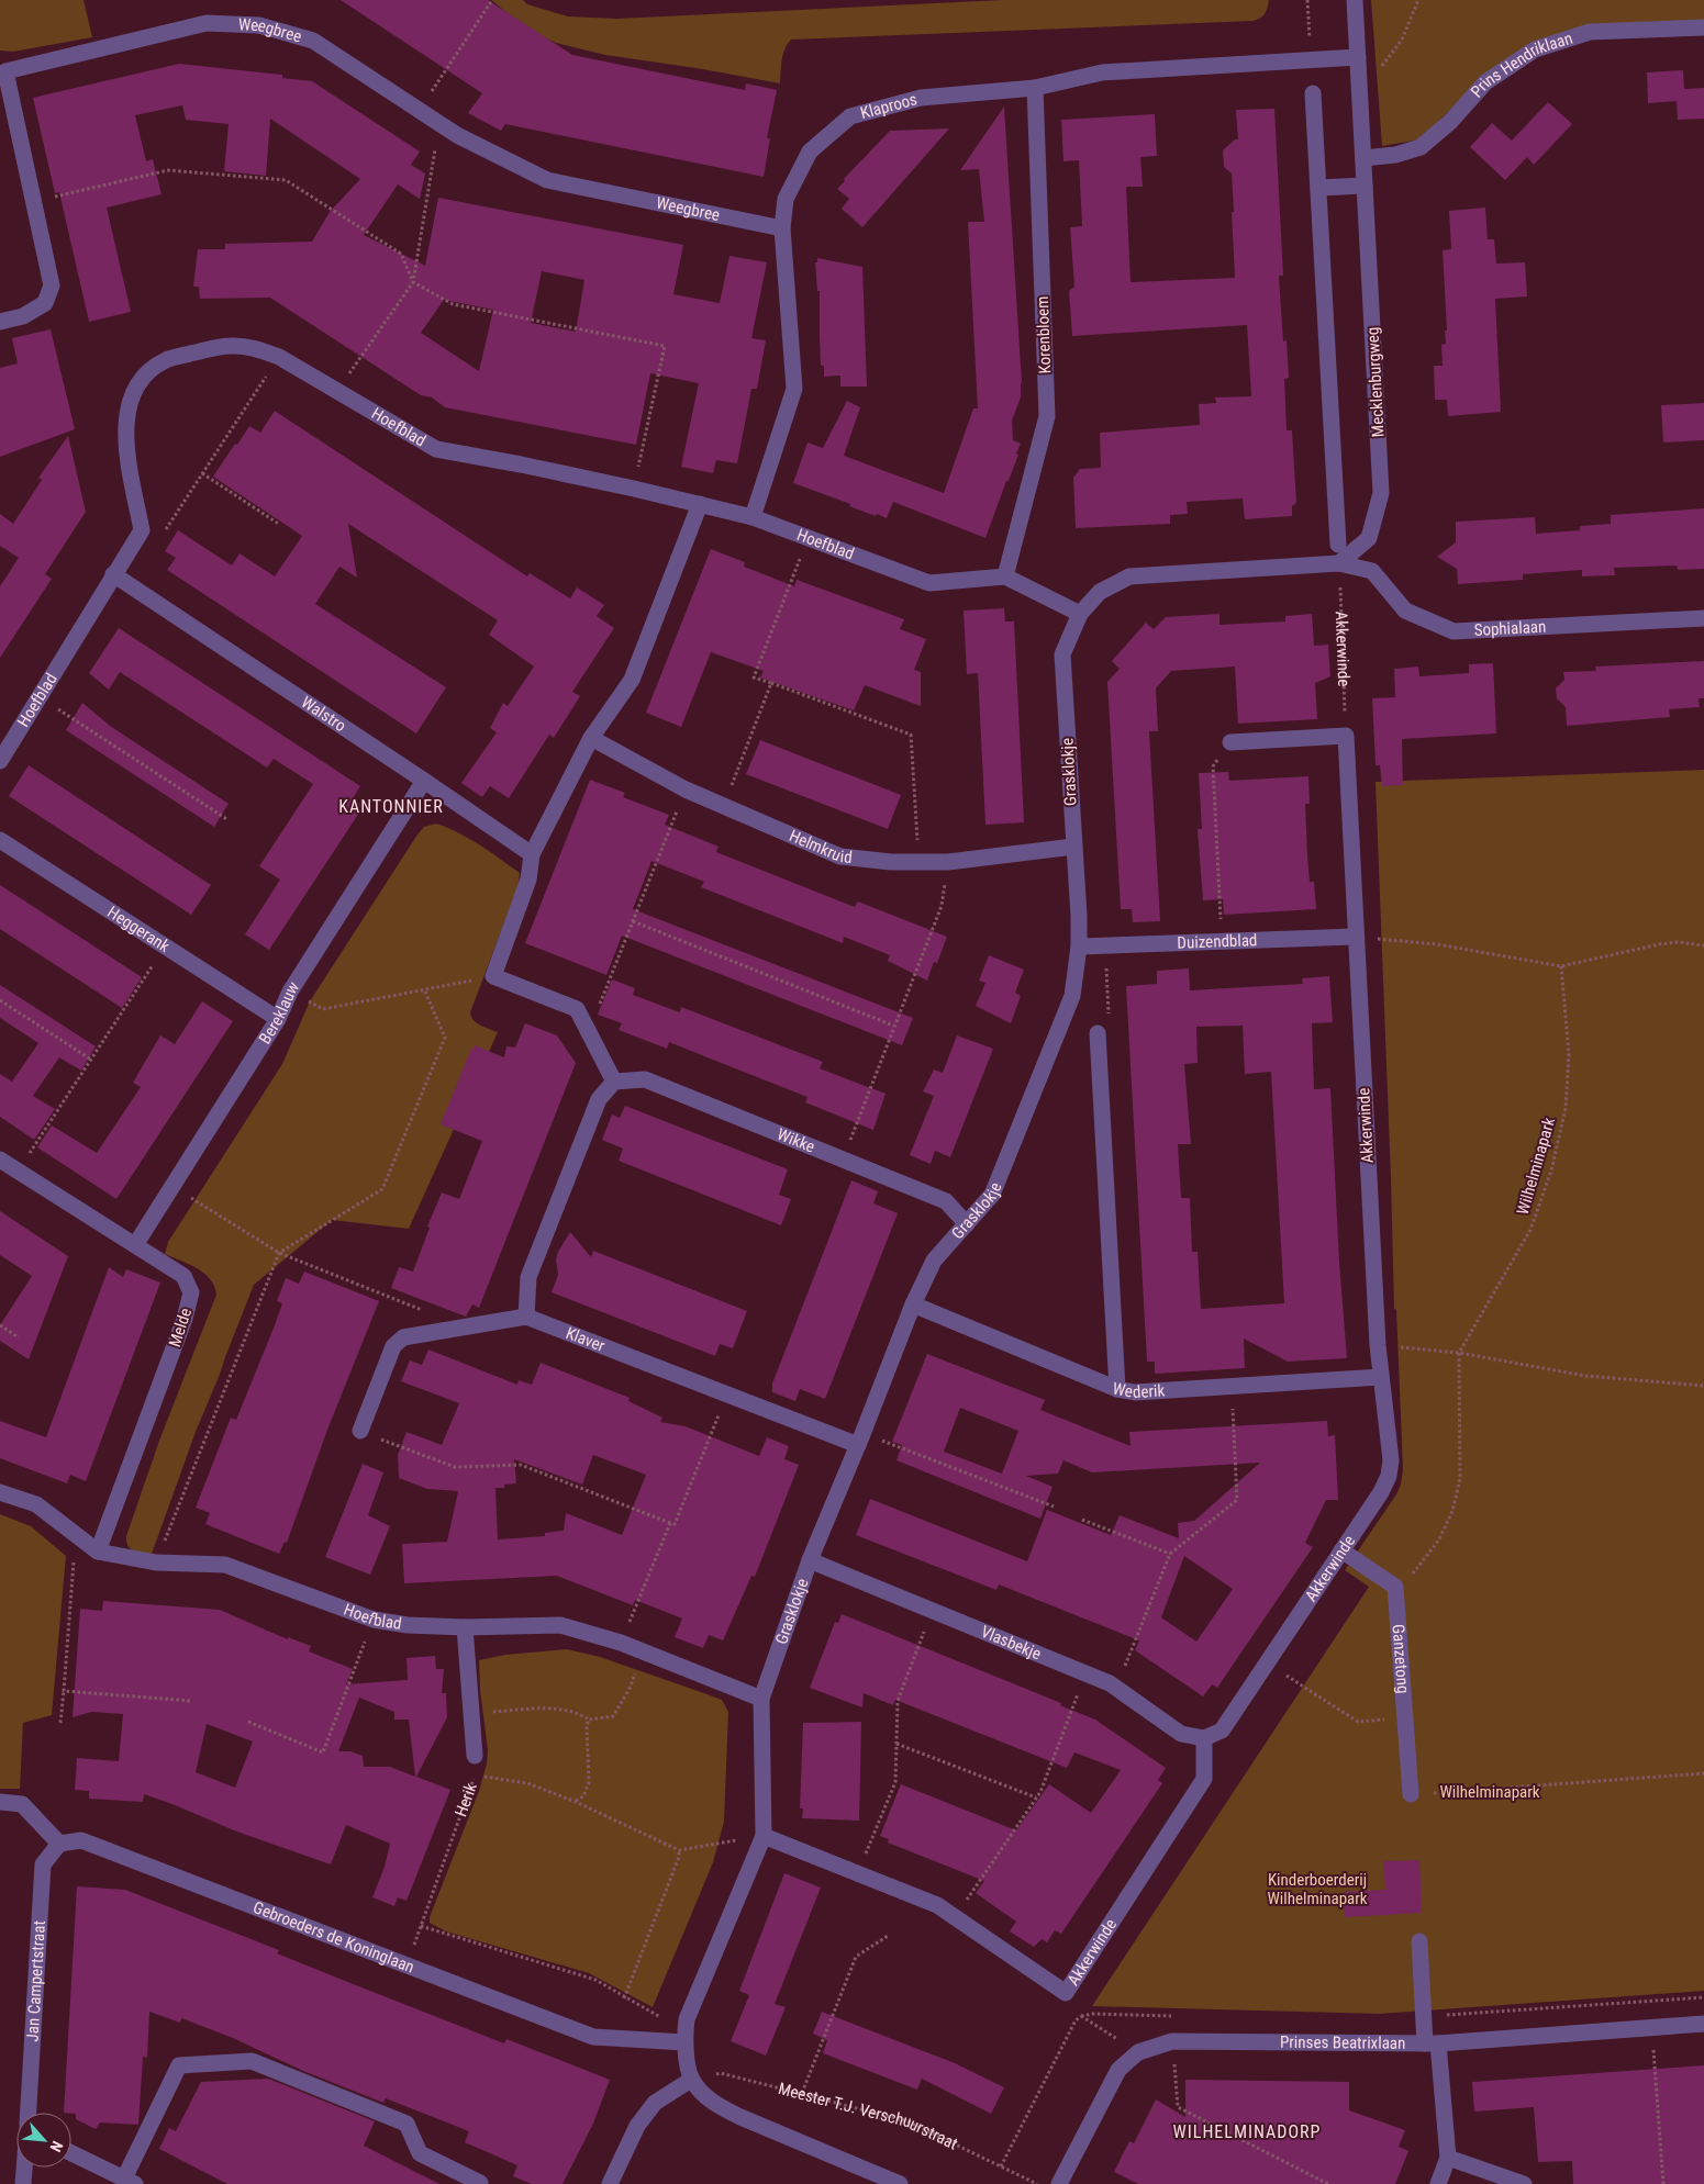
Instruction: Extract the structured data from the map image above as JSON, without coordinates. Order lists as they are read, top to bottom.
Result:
{
  "streets": {
    "street": [
      "Weegbree",
      "Prins Hendriklaan",
      "Klaproos",
      "Korenbloem",
      "Mecklenburgweg",
      "Hoefblad",
      "Sophialaan",
      "Akkerwinde",
      "Walstro",
      "Grasklokje",
      "Helmkruid",
      "Heggerank",
      "Duizendblad",
      "Bereklauw",
      "Wikke",
      "Melde",
      "Klaver",
      "Wederik",
      "Vlasbekje",
      "Ganzetong",
      "Gebroeders de Koninglaan",
      "Jan Campertstraat",
      "Prinses Beatrixlaan"
    ],
    "path": ["Wilhelminapark", "Herik", "Meester T.J. Verschuurstraat"]
  },
  "crossings": [
    ["Weegbree", "Klaproos"],
    ["Prins Hendriklaan", "Mecklenburgweg"],
    ["Klaproos", "Korenbloem"],
    ["Klaproos", "Mecklenburgweg"],
    ["Klaproos", "Hoefblad"],
    ["Korenbloem", "Hoefblad"],
    ["Mecklenburgweg", "Sophialaan"],
    ["Mecklenburgweg", "Akkerwinde"],
    ["Mecklenburgweg", "Grasklokje"],
    ["Hoefblad", "Walstro"],
    ["Hoefblad", "Grasklokje"],
    ["Hoefblad", "Melde"],
    ["Sophialaan", "Akkerwinde"],
    ["Sophialaan", "Grasklokje"],
    ["Akkerwinde", "Grasklokje"],
    ["Akkerwinde", "Duizendblad"],
    ["Akkerwinde", "Wederik"],
    ["Akkerwinde", "Vlasbekje"],
    ["Walstro", "Bereklauw"],
    ["Grasklokje", "Helmkruid"],
    ["Grasklokje", "Duizendblad"],
    ["Grasklokje", "Wikke"],
    ["Grasklokje", "Klaver"],
    ["Grasklokje", "Wederik"],
    ["Grasklokje", "Vlasbekje"],
    ["Grasklokje", "Gebroeders de Koninglaan"],
    ["Heggerank", "Bereklauw"],
    ["Bereklauw", "Melde"],
    ["Herik", "Gebroeders de Koninglaan"],
    ["Gebroeders de Koninglaan", "Jan Campertstraat"]
  ],
  "districts": ["KANTONNIER", "WILHELMINADORP"],
  "parks": ["Wilhelminapark", "Kinderboerderij Wilhelminapark"],
  "north": "bottom right"
}
